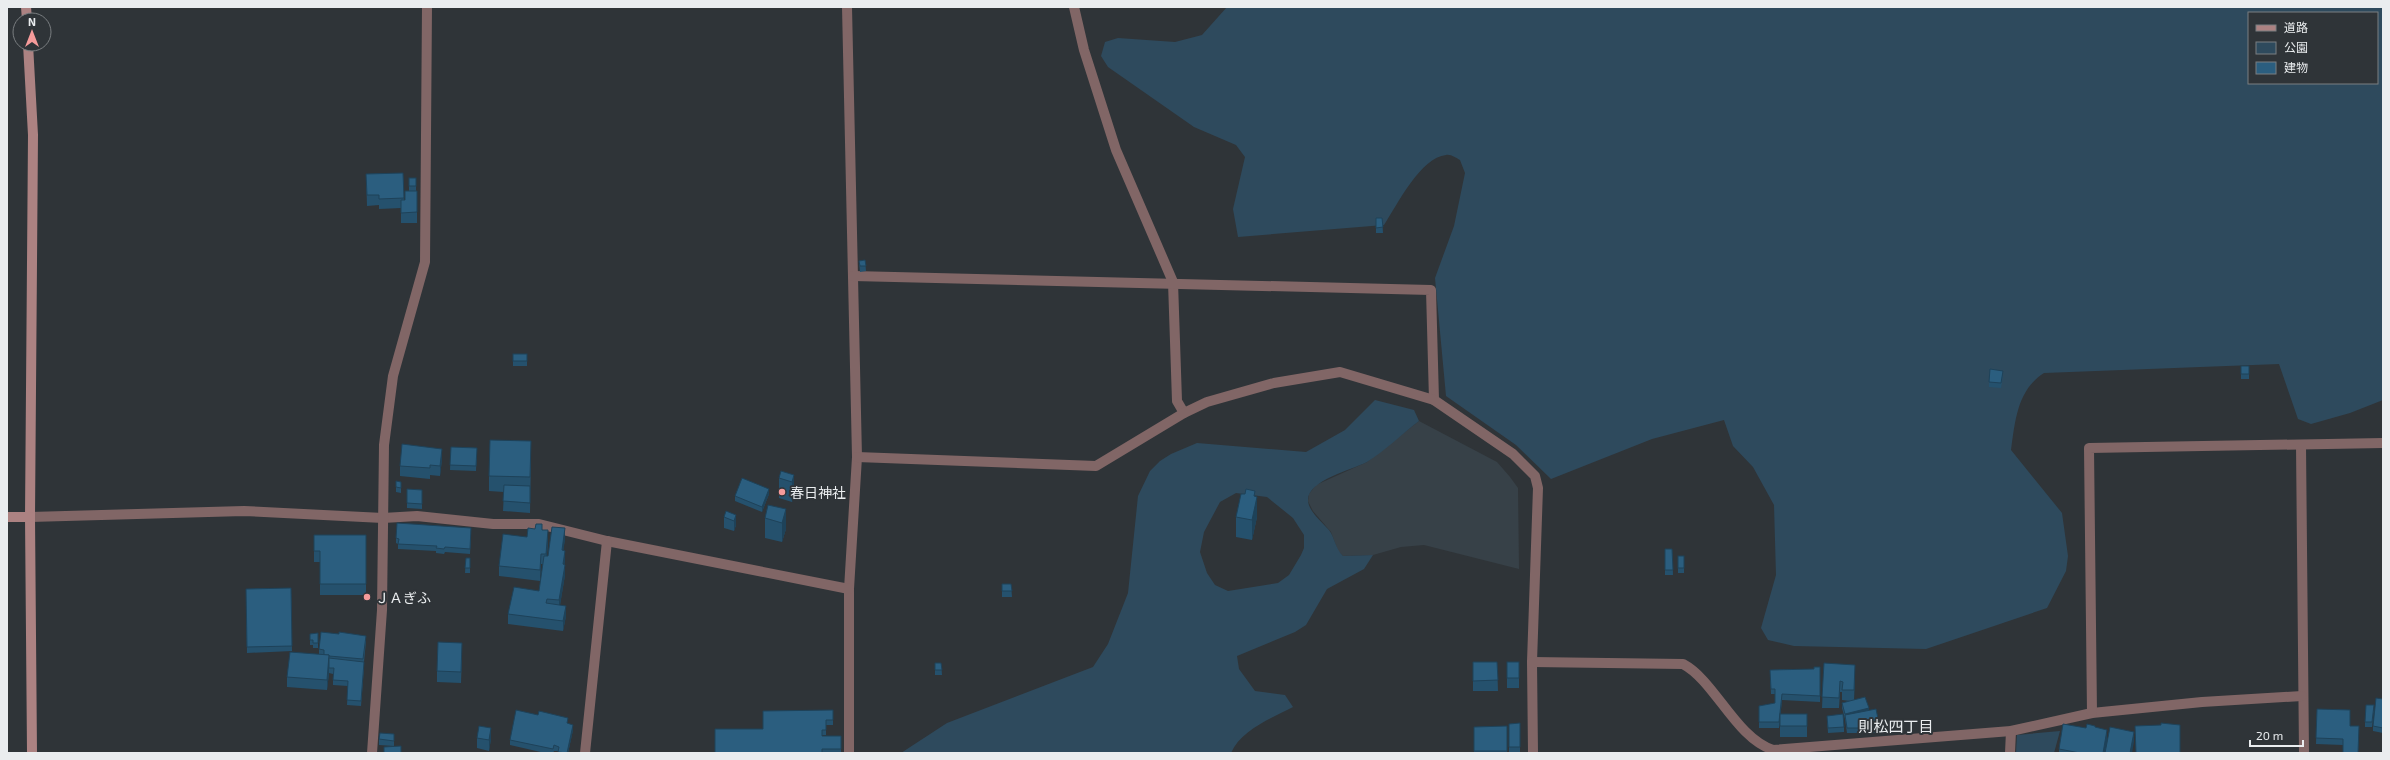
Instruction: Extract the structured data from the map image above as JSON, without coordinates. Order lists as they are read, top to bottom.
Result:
{
  "districts": ["則松四丁目"],
  "places": ["春日神社", "ＪＡぎふ"],
  "legend": ["道路", "公園", "建物"],
  "scale_bar": "20 m",
  "north": "top"
}
